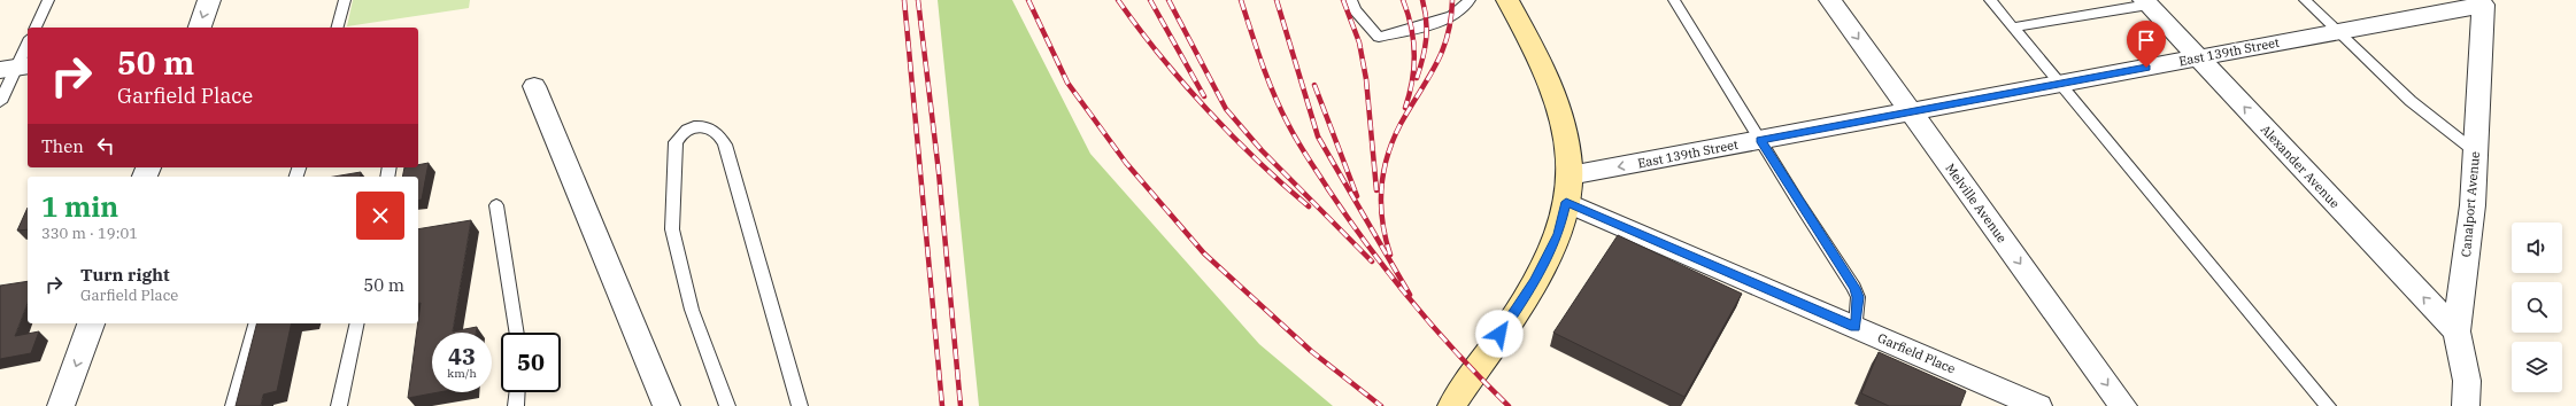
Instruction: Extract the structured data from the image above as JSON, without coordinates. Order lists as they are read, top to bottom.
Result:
{
  "streets": {
    "street": [
      "East 139th Street",
      "Alexander Avenue",
      "Melville Avenue",
      "Canalport Avenue",
      "Garfield Place"
    ]
  },
  "crossings": [
    ["East 139th Street", "Alexander Avenue"],
    ["East 139th Street", "Melville Avenue"],
    ["East 139th Street", "Canalport Avenue"],
    ["Alexander Avenue", "Canalport Avenue"]
  ],
  "one_way": ["Alexander Avenue", "Melville Avenue"],
  "page": {
    "turn": ["50 m", "Garfield Place"],
    "then": "Then",
    "heading": ["1 min", "330 m · 19:01"],
    "list": [
      {
        "name": "Turn right",
        "note": "Garfield Place",
        "value": "50 m"
      }
    ],
    "speed": "43 km/h",
    "limit": "50"
  }
}
